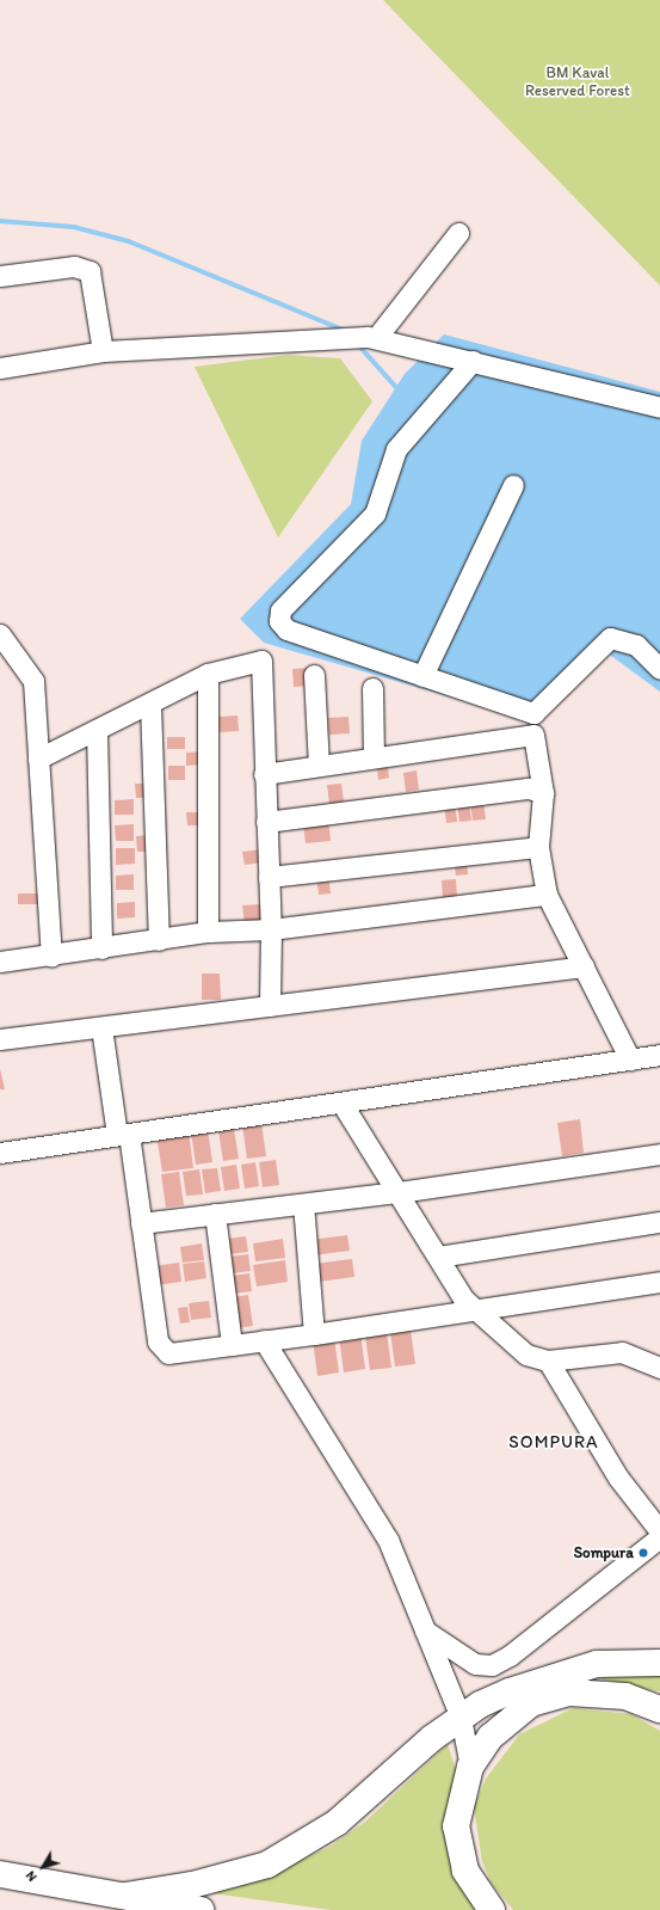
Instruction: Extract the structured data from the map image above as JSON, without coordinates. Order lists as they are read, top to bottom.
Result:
{
  "districts": ["SOMPURA"],
  "parks": ["BM Kaval Reserved Forest"],
  "places": ["Sompura"],
  "north": "bottom left"
}
